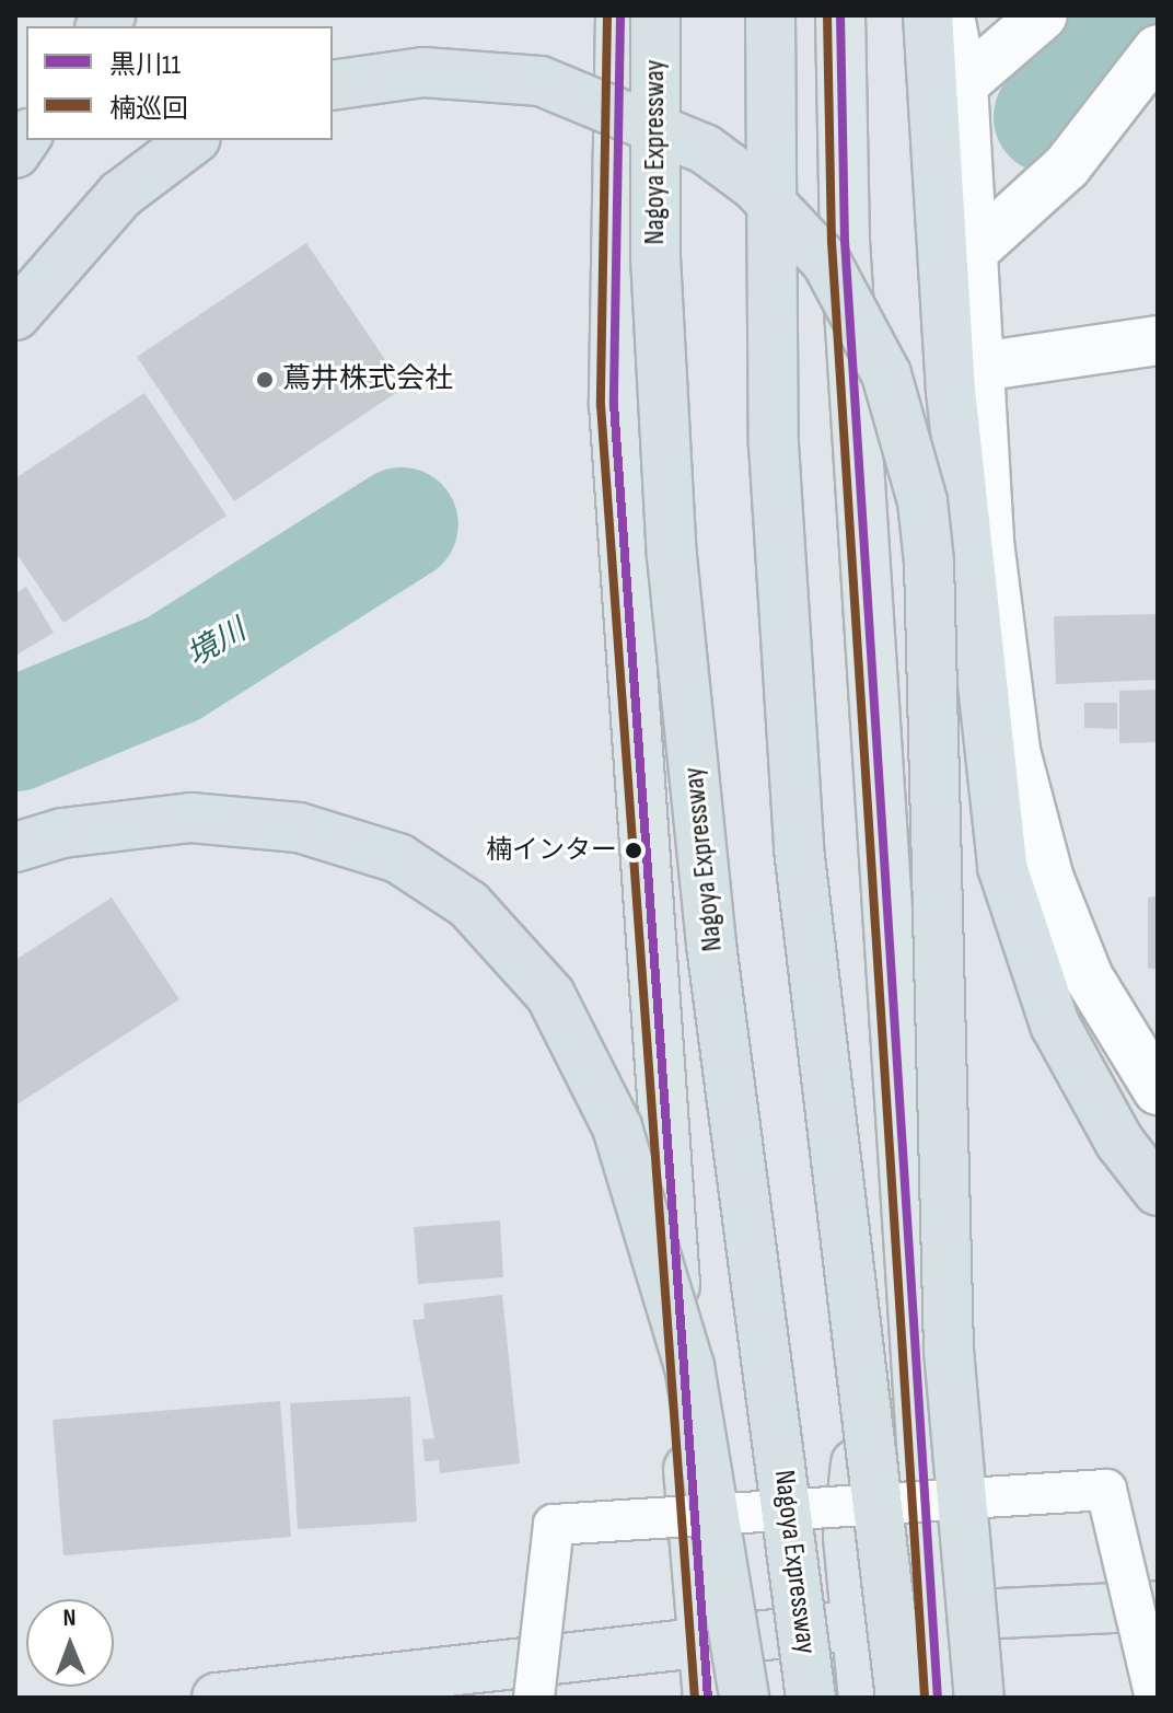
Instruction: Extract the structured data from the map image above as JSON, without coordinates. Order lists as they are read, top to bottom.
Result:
{
  "streets": {
    "highway": ["Nagoya Expressway"]
  },
  "water": ["境川"],
  "places": ["蔦井株式会社", "楠インター"],
  "lines": ["transit line 黒川11", "transit line 楠巡回"],
  "legend": ["黒川11", "楠巡回"],
  "north": "top"
}
